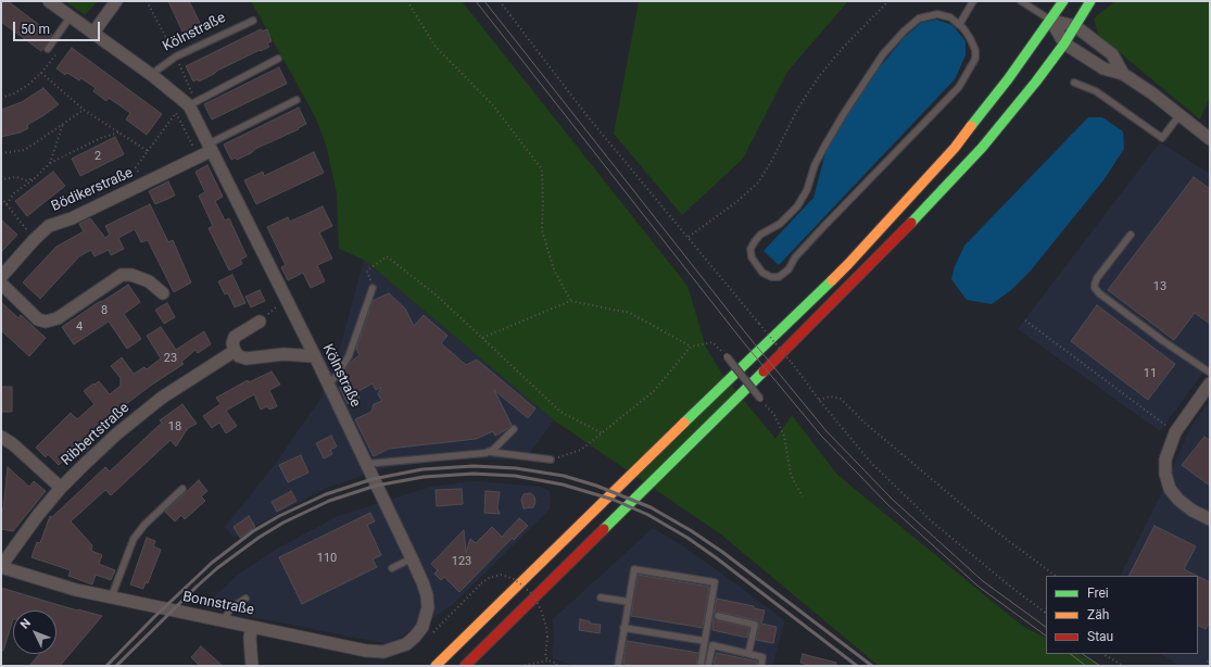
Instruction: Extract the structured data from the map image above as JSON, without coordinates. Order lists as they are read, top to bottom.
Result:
{
  "streets": {
    "street": [
      "Kölnstraße",
      "Bödikerstraße",
      "Ribbertstraße",
      "Bonnstraße"
    ]
  },
  "crossings": [
    ["Kölnstraße", "Bödikerstraße"],
    ["Kölnstraße", "Bonnstraße"],
    ["Ribbertstraße", "Bonnstraße"]
  ],
  "house_numbers": [
    "2",
    "13",
    "8",
    "4",
    "23",
    "11",
    "18",
    "110",
    "123"
  ],
  "legend": ["Frei", "Zäh", "Stau"],
  "scale_bar": "50 m",
  "north": "top left"
}
